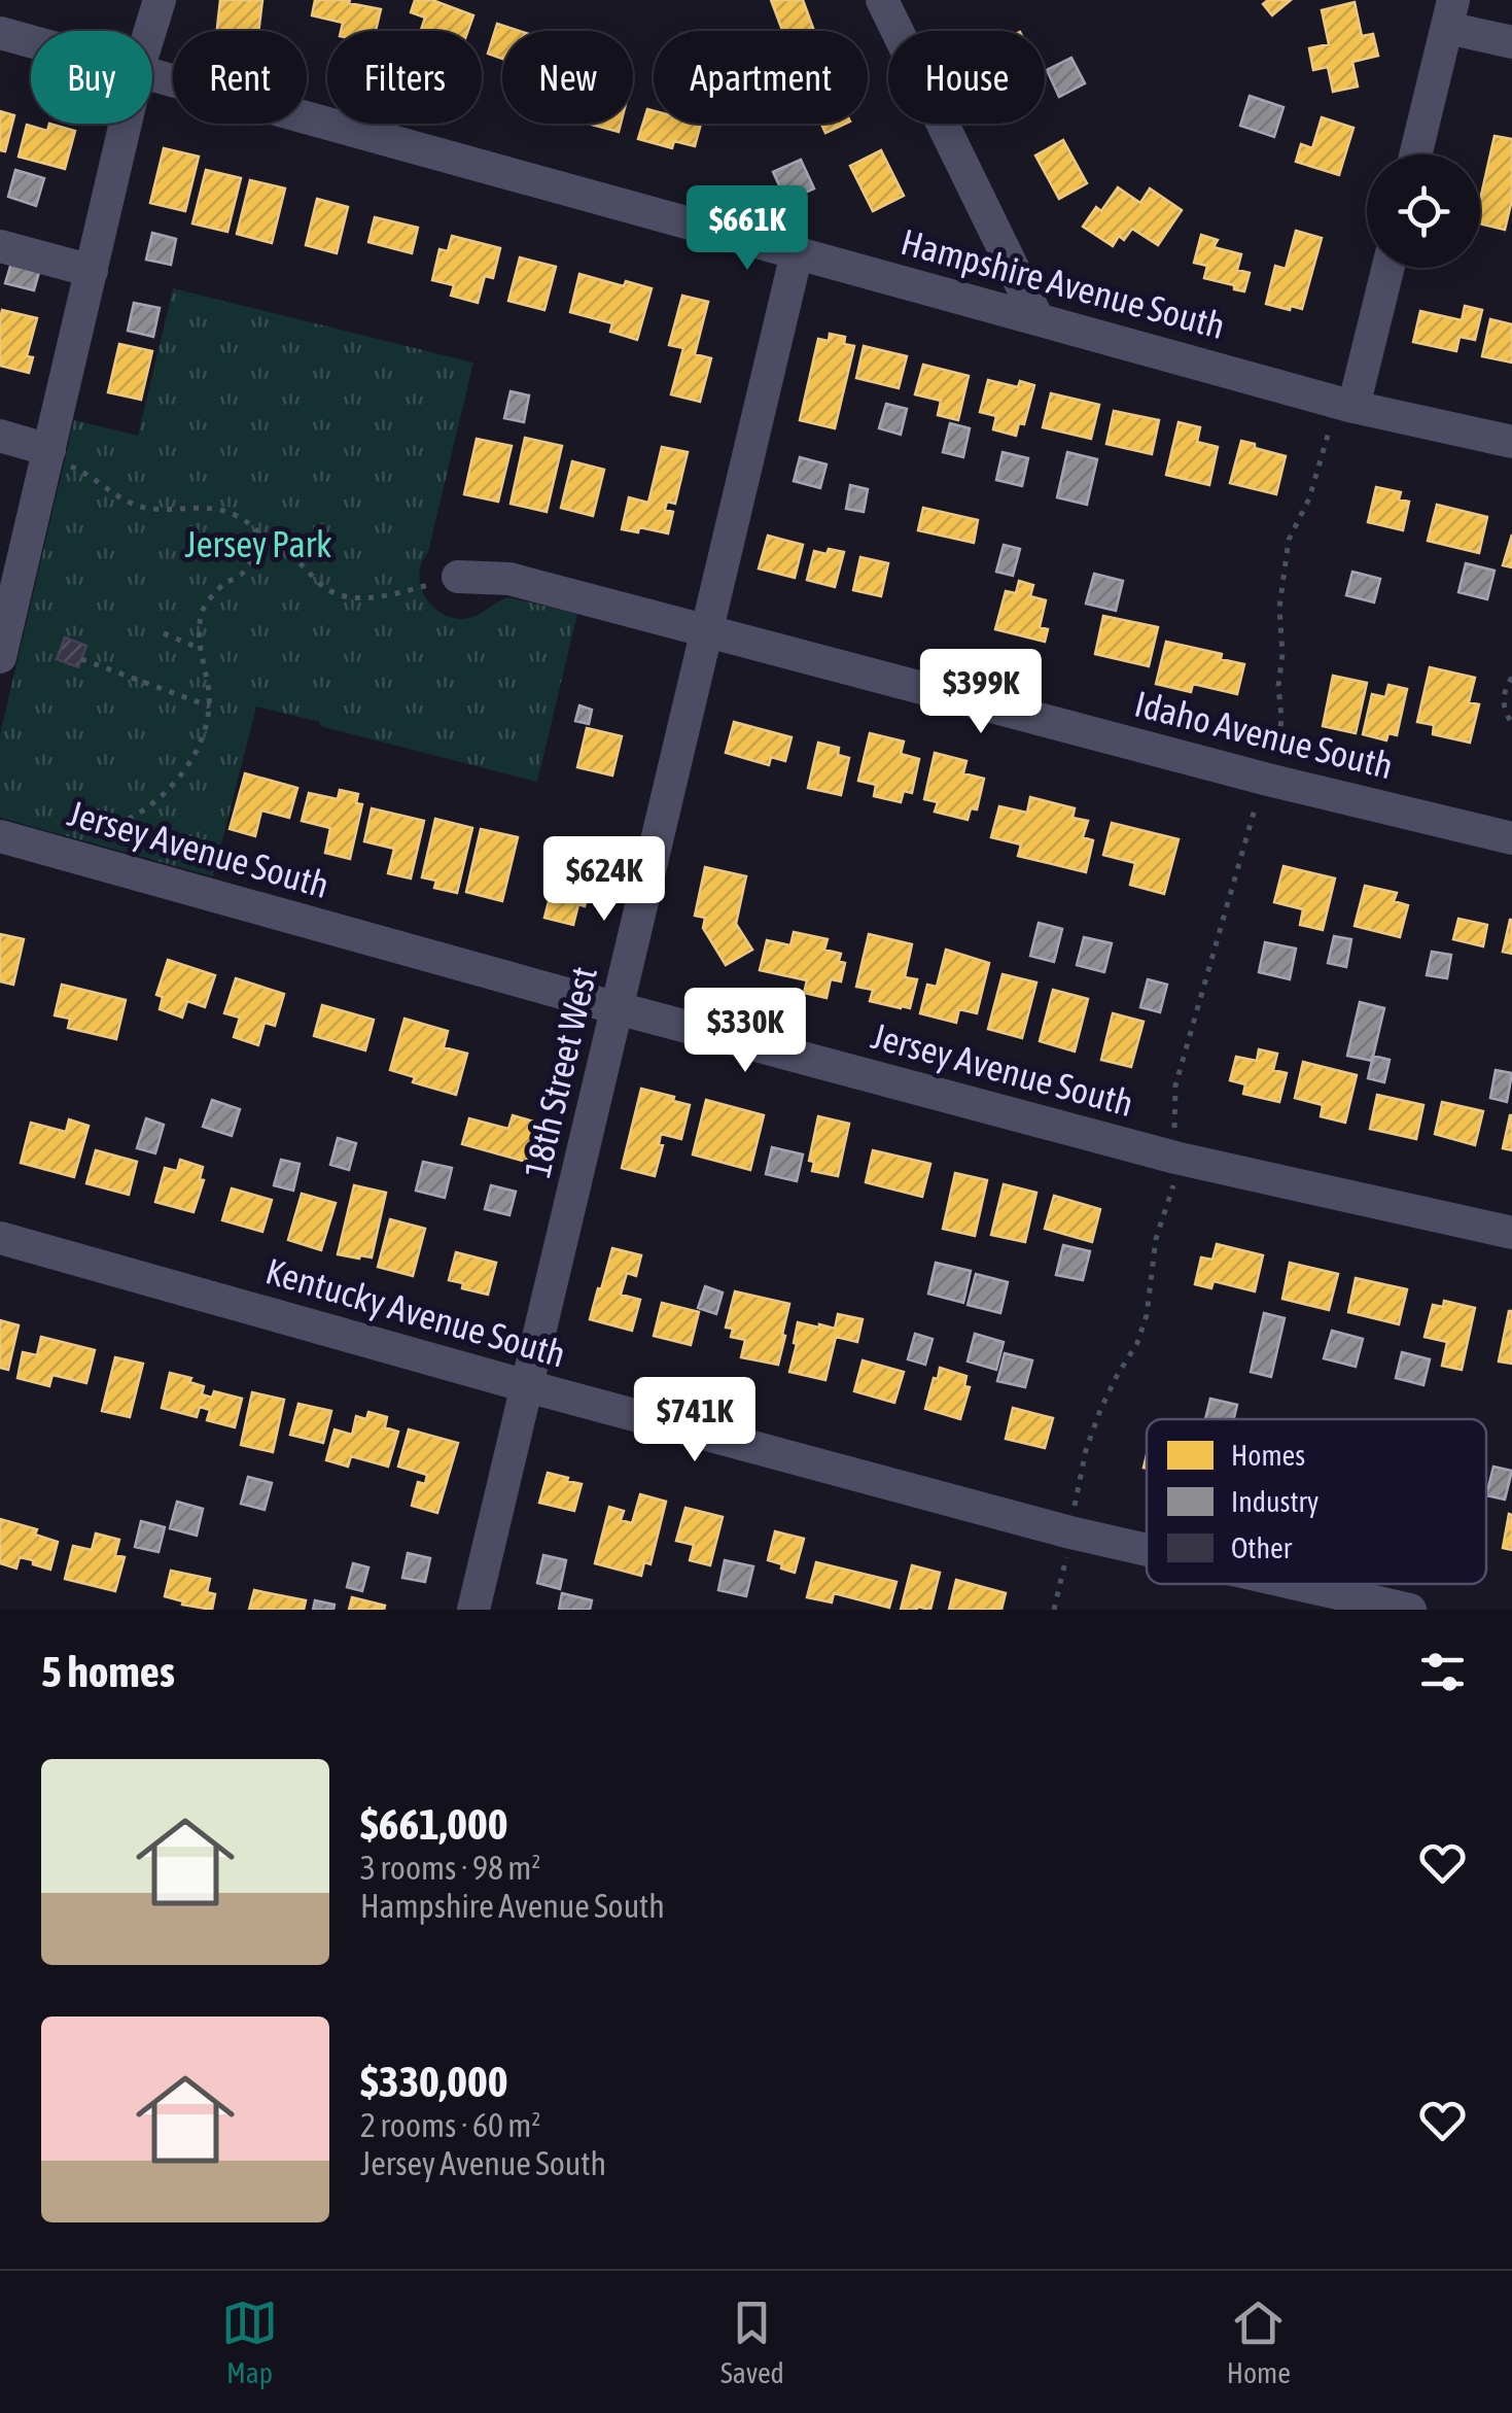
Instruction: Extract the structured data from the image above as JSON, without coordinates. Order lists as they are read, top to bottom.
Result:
{
  "streets": {
    "street": [
      "Hampshire Avenue South",
      "Idaho Avenue South",
      "Jersey Avenue South",
      "18th Street West",
      "Kentucky Avenue South"
    ]
  },
  "crossings": [
    ["Hampshire Avenue South", "18th Street West"],
    ["Idaho Avenue South", "18th Street West"],
    ["Jersey Avenue South", "18th Street West"],
    ["18th Street West", "Kentucky Avenue South"]
  ],
  "parks": ["Jersey Park"],
  "legend": ["Homes", "Industry", "Other"],
  "page": {
    "chip": [
      "Buy",
      "Rent",
      "Filters",
      "New",
      "Apartment",
      "House"
    ],
    "price": [
      "$661K",
      "$399K",
      "$624K",
      "$330K",
      "$741K"
    ],
    "heading": "5 homes",
    "list": [
      {
        "name": "$661,000",
        "note": "3 rooms · 98 m² · Hampshire Avenue South"
      },
      {
        "name": "$330,000",
        "note": "2 rooms · 60 m² · Jersey Avenue South"
      }
    ],
    "tabs": ["Map", "Saved", "Home"]
  }
}
